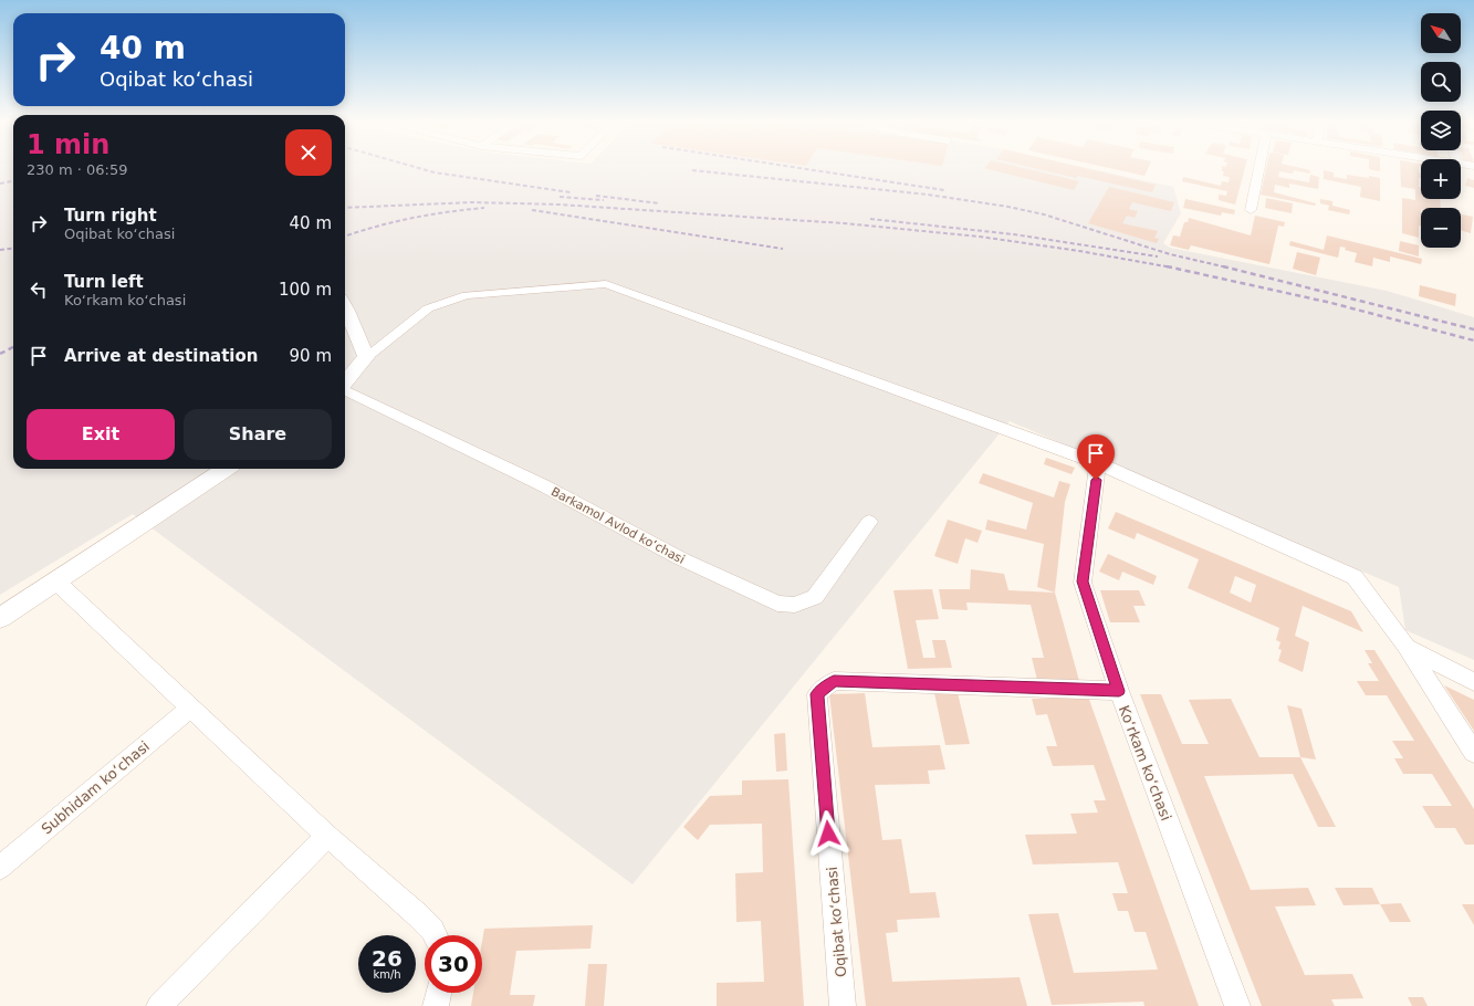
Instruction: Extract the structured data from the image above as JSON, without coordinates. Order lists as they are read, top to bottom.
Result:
{
  "streets": {
    "street": [
      "Barkamol Аvlod koʻchasi",
      "Koʻrkam koʻchasi",
      "Subhidam koʻchasi",
      "Oqibat koʻchasi"
    ]
  },
  "crossings": [
    ["Koʻrkam koʻchasi", "Oqibat koʻchasi"]
  ],
  "north": "top left",
  "page": {
    "map_buttons": ["+", "−"],
    "turn": ["40 m", "Oqibat koʻchasi"],
    "heading": ["1 min", "230 m · 06:59"],
    "list": [
      {
        "name": "Turn right",
        "note": "Oqibat koʻchasi",
        "value": "40 m"
      },
      {
        "name": "Turn left",
        "note": "Koʻrkam koʻchasi",
        "value": "100 m"
      },
      {
        "name": "Arrive at destination",
        "value": "90 m"
      }
    ],
    "buttons": ["Exit", "Share"],
    "speed": "26 km/h",
    "limit": "30"
  }
}
